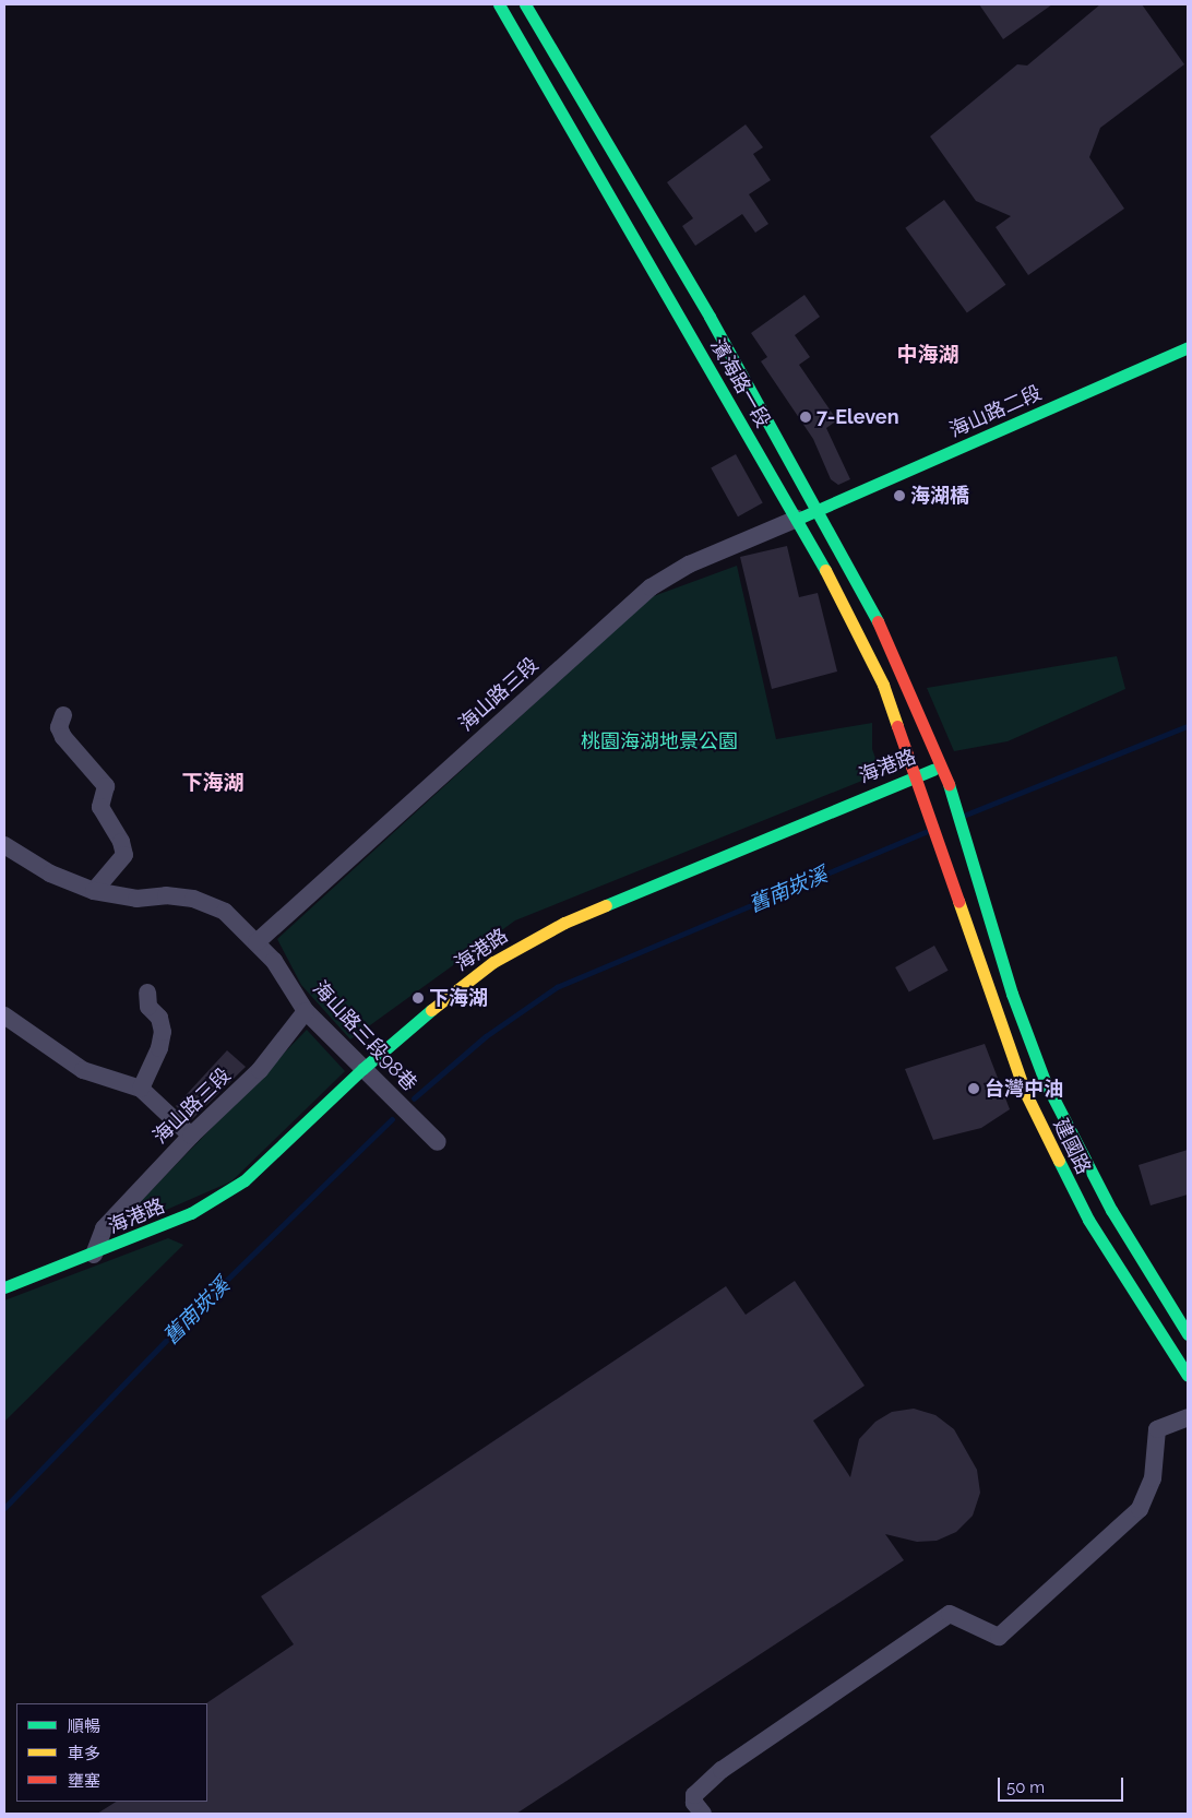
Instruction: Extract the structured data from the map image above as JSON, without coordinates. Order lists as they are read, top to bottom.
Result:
{
  "streets": {
    "main road": [
      "濱海路一段",
      "海山路二段",
      "海港路",
      "建國路"
    ],
    "street": ["海山路三段", "海山路三段98巷"]
  },
  "crossings": [
    ["濱海路一段", "海山路二段"],
    ["濱海路一段", "海山路三段"],
    ["濱海路一段", "海港路"],
    ["濱海路一段", "建國路"],
    ["海山路二段", "海山路三段"],
    ["海山路三段", "海港路"],
    ["海山路三段", "海山路三段98巷"],
    ["海港路", "海山路三段98巷"]
  ],
  "districts": ["中海湖", "下海湖"],
  "water": ["舊南崁溪"],
  "parks": ["桃園海湖地景公園"],
  "places": [
    "7-Eleven",
    "海湖橋",
    "下海湖",
    "台灣中油"
  ],
  "legend": ["順暢", "車多", "壅塞"],
  "scale_bar": "50 m"
}
